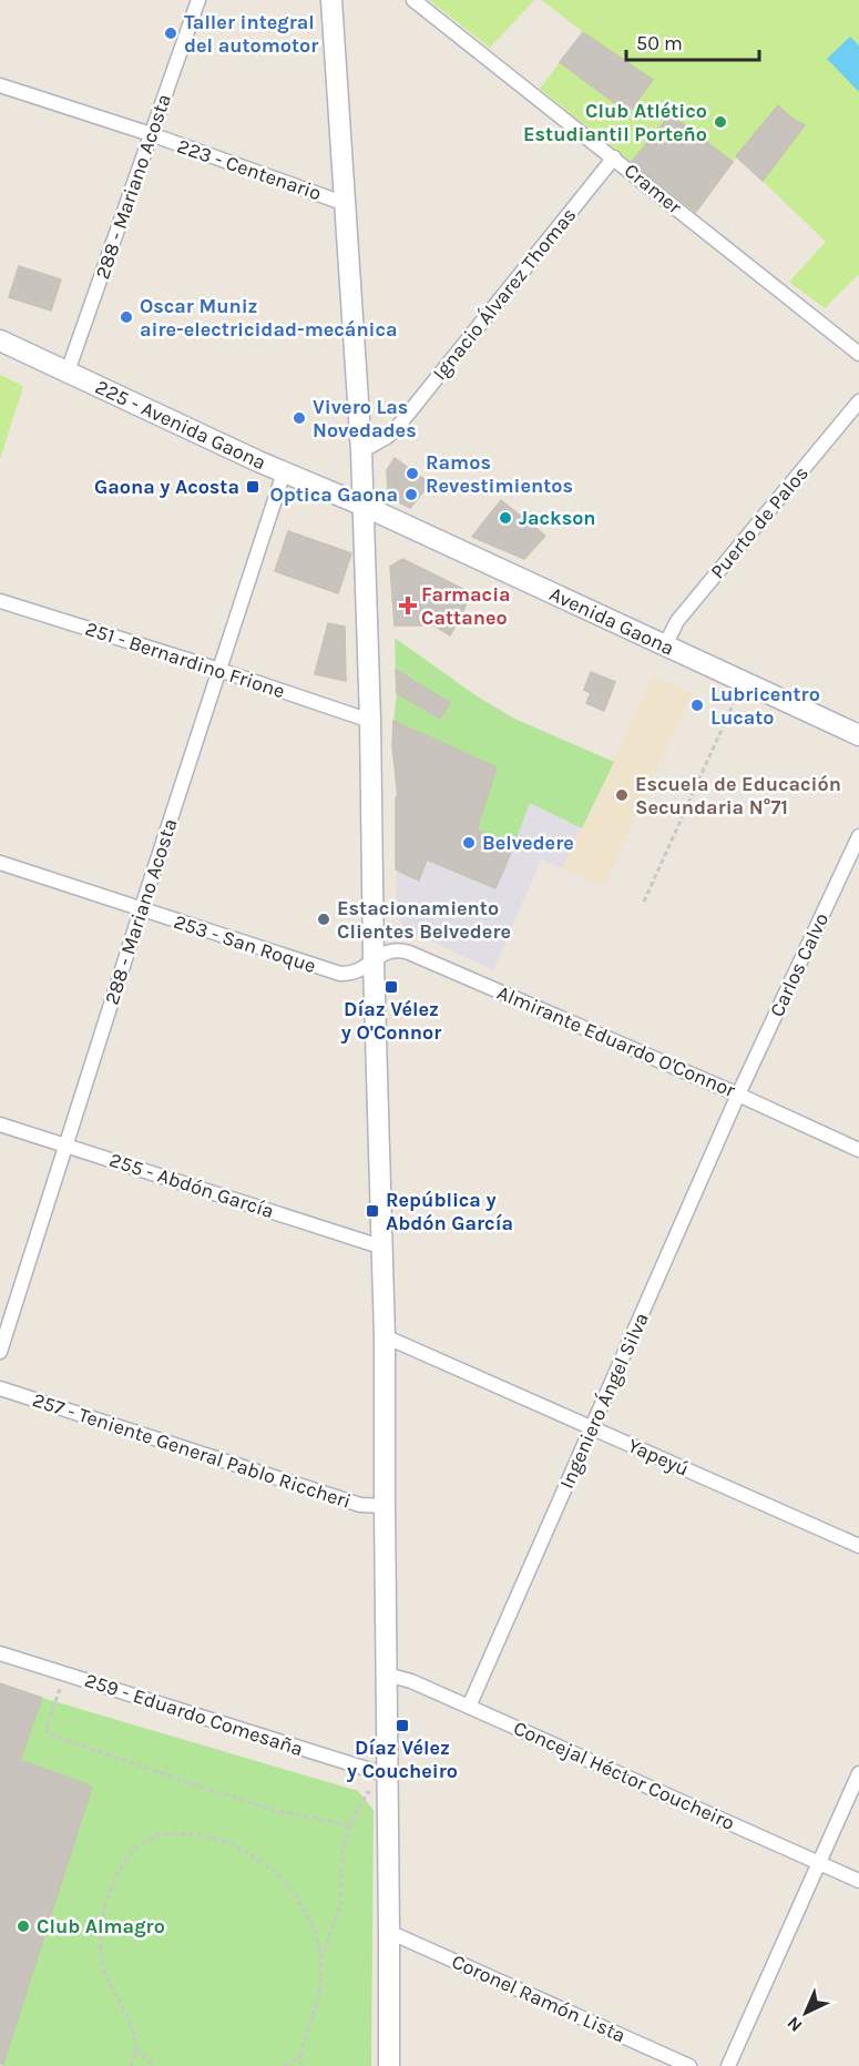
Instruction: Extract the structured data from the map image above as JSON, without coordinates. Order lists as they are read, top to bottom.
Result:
{
  "streets": {
    "main road": ["225 - Avenida Gaona", "Avenida Gaona"],
    "street": [
      "223 - Centenario",
      "288 - Mariano Acosta",
      "Cramer",
      "Ignacio Álvarez Thomas",
      "Puerto de Palos",
      "251 - Bernardino Frione",
      "253 - San Roque",
      "Carlos Calvo",
      "Almirante Eduardo O'Connor",
      "255 - Abdón García",
      "Ingeniero Ángel Silva",
      "257 - Teniente General Pablo Riccheri",
      "Yapeyú",
      "259 - Eduardo Comesaña",
      "Concejal Héctor Coucheiro",
      "Coronel Ramón Lista"
    ]
  },
  "crossings": [
    ["223 - Centenario", "288 - Mariano Acosta"],
    ["288 - Mariano Acosta", "225 - Avenida Gaona"],
    ["288 - Mariano Acosta", "251 - Bernardino Frione"],
    ["288 - Mariano Acosta", "253 - San Roque"],
    ["288 - Mariano Acosta", "255 - Abdón García"],
    ["Cramer", "Ignacio Álvarez Thomas"],
    ["225 - Avenida Gaona", "Avenida Gaona"],
    ["Puerto de Palos", "Avenida Gaona"],
    ["253 - San Roque", "Almirante Eduardo O'Connor"],
    ["Carlos Calvo", "Almirante Eduardo O'Connor"],
    ["Carlos Calvo", "Ingeniero Ángel Silva"],
    ["Almirante Eduardo O'Connor", "Ingeniero Ángel Silva"],
    ["Ingeniero Ángel Silva", "Yapeyú"],
    ["Ingeniero Ángel Silva", "Concejal Héctor Coucheiro"]
  ],
  "places": {
    "other": [
      "Taller integral del automotor",
      "Club Atlético Estudiantil Porteño",
      "Oscar Muniz aire-electricidad-mecánica",
      "Vivero Las Novedades",
      "Ramos Revestimientos",
      "Optica Gaona",
      "Jackson",
      "Lubricentro Lucato",
      "Escuela de Educación Secundaria N°71",
      "Belvedere",
      "Estacionamiento Clientes Belvedere",
      "Club Almagro"
    ],
    "transit": [
      "Gaona y Acosta",
      "Díaz Vélez y O'Connor",
      "República y Abdón García",
      "Díaz Vélez y Coucheiro"
    ],
    "health": ["Farmacia Cattaneo"]
  },
  "scale_bar": "50 m",
  "north": "bottom left"
}
